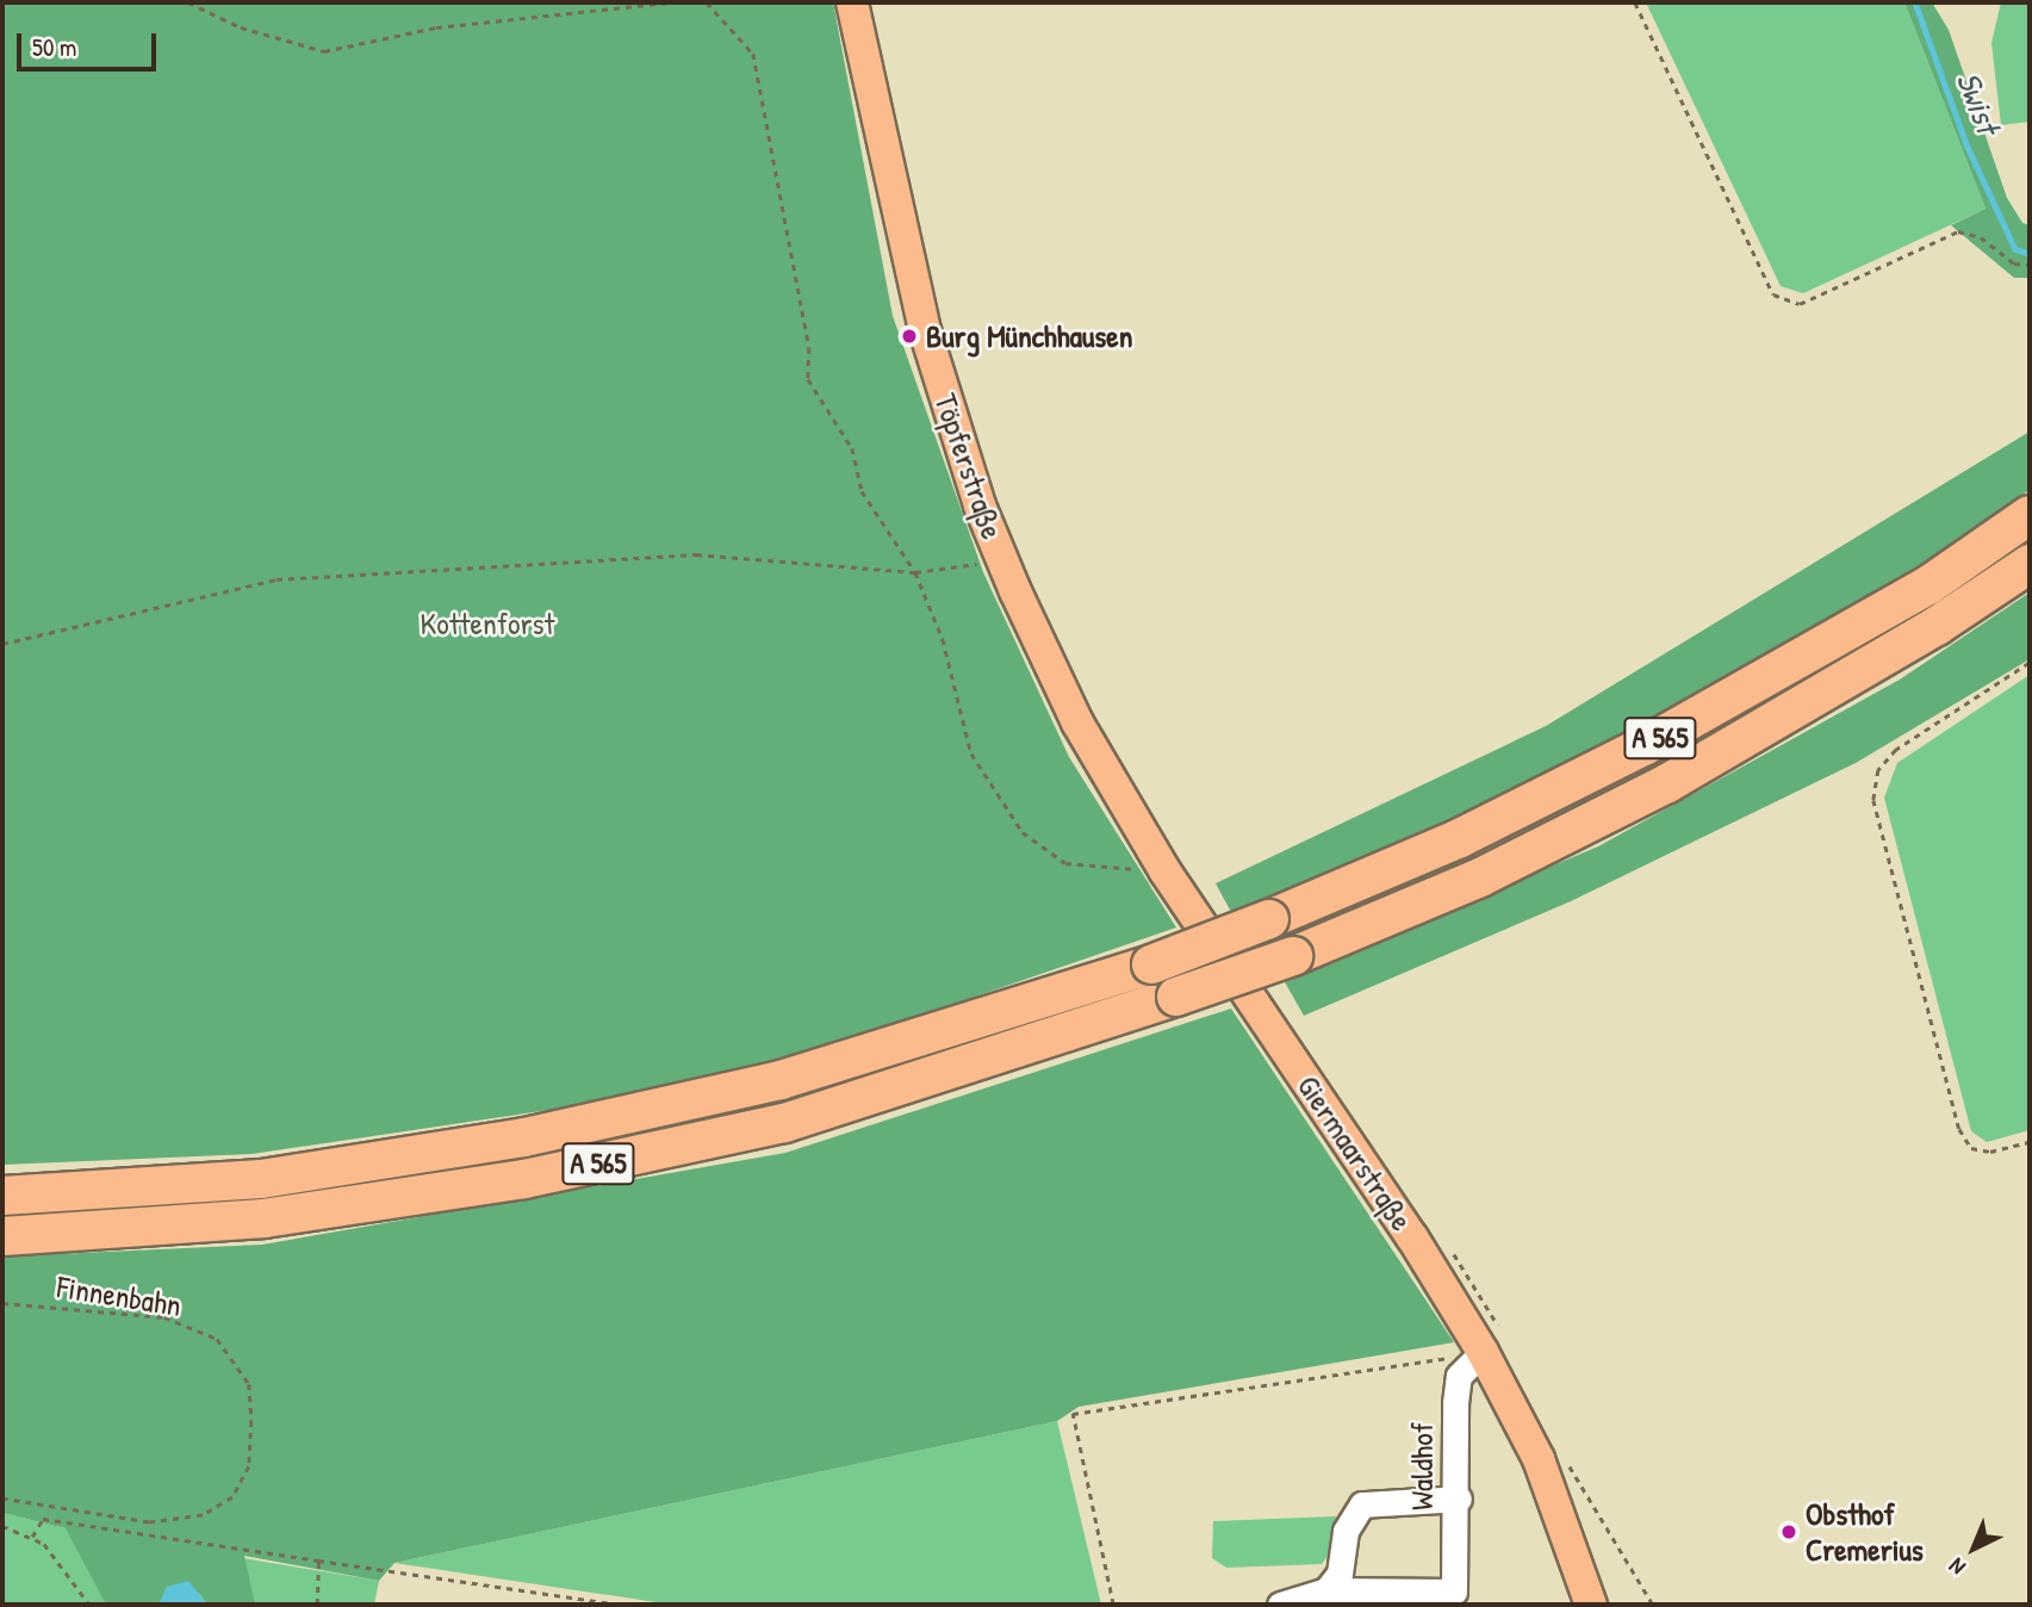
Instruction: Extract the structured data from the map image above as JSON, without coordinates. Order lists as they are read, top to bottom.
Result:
{
  "streets": {
    "highway": ["A 565"],
    "main road": ["Töpferstraße", "Giermaarstraße"],
    "lane": ["Waldhof"],
    "path": ["Finnenbahn"]
  },
  "crossings": [
    ["Töpferstraße", "Giermaarstraße"],
    ["Giermaarstraße", "Waldhof"]
  ],
  "water": ["Swist"],
  "parks": ["Kottenforst"],
  "places": ["Burg Münchhausen", "Obsthof Cremerius"],
  "scale_bar": "50 m",
  "north": "bottom left"
}
